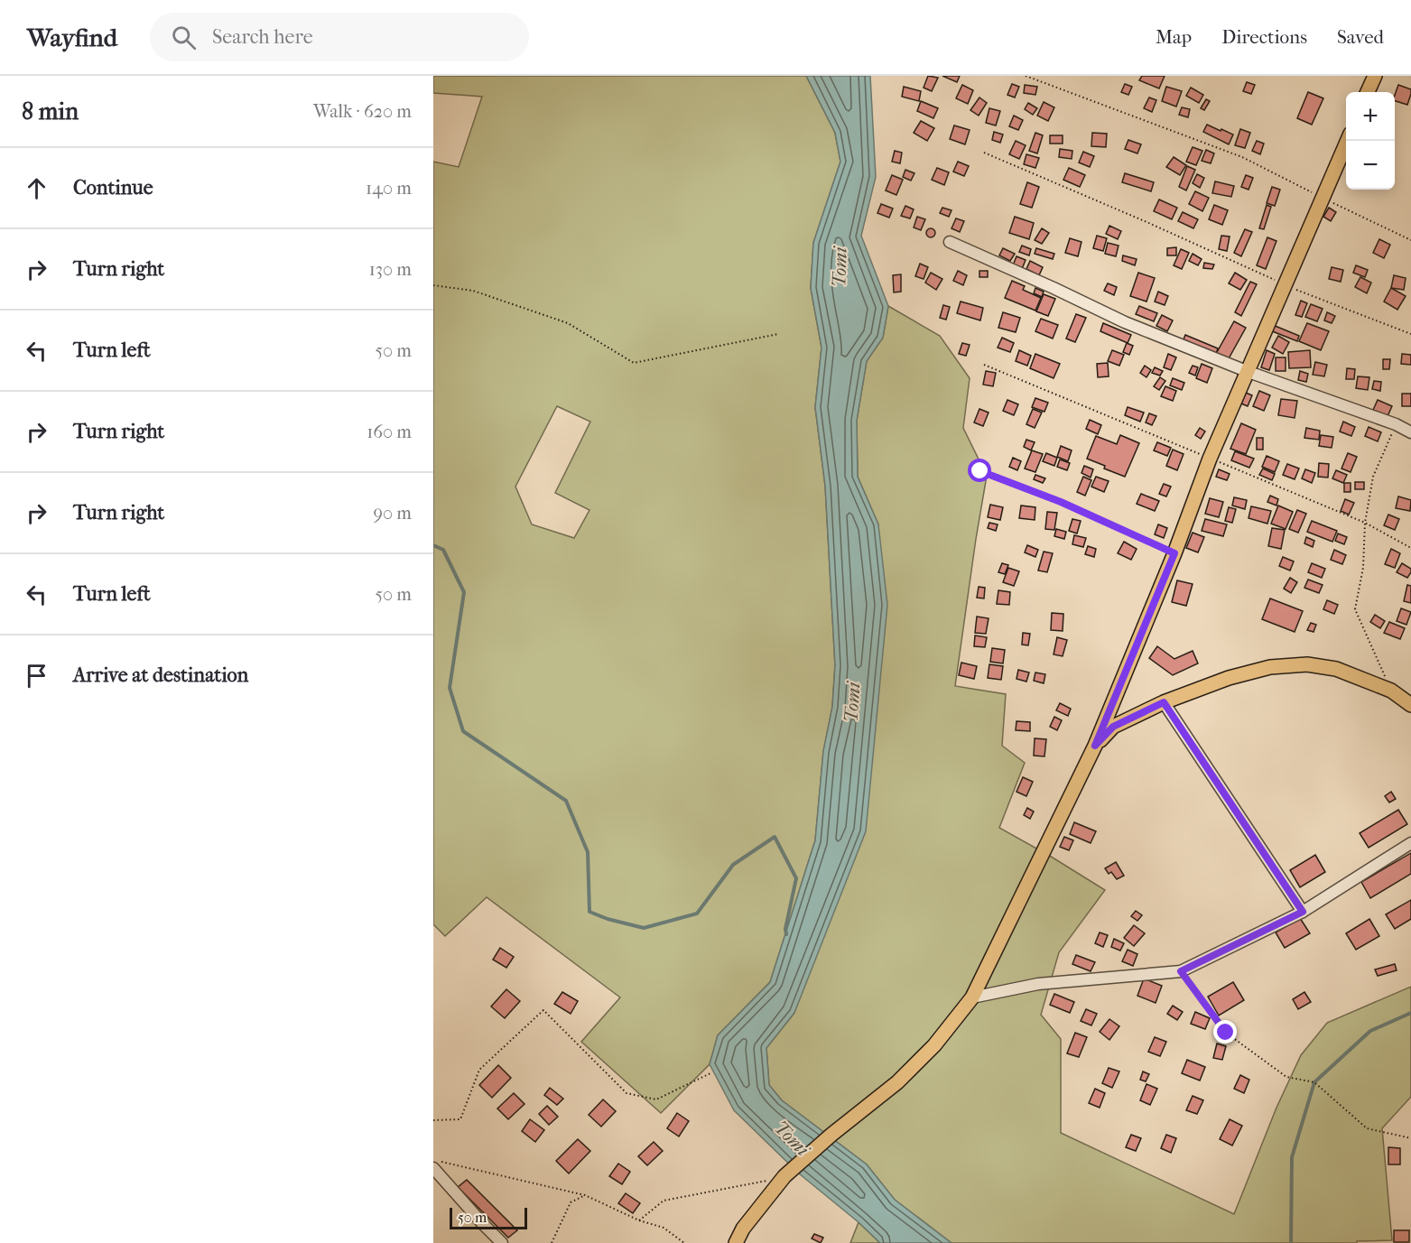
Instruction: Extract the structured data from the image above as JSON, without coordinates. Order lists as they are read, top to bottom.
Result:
{
  "water": ["Tomi"],
  "scale_bar": "50 m",
  "page": {
    "header": "Wayfind",
    "search": "Search here",
    "nav": ["Map", "Directions", "Saved"],
    "heading": ["8 min", "Walk · 620 m"],
    "map_buttons": ["+", "−"],
    "list": [
      ["Continue", "140 m"],
      ["Turn right", "130 m"],
      ["Turn left", "50 m"],
      ["Turn right", "160 m"],
      ["Turn right", "90 m"],
      ["Turn left", "50 m"],
      "Arrive at destination"
    ],
    "scale": "50 m"
  }
}
